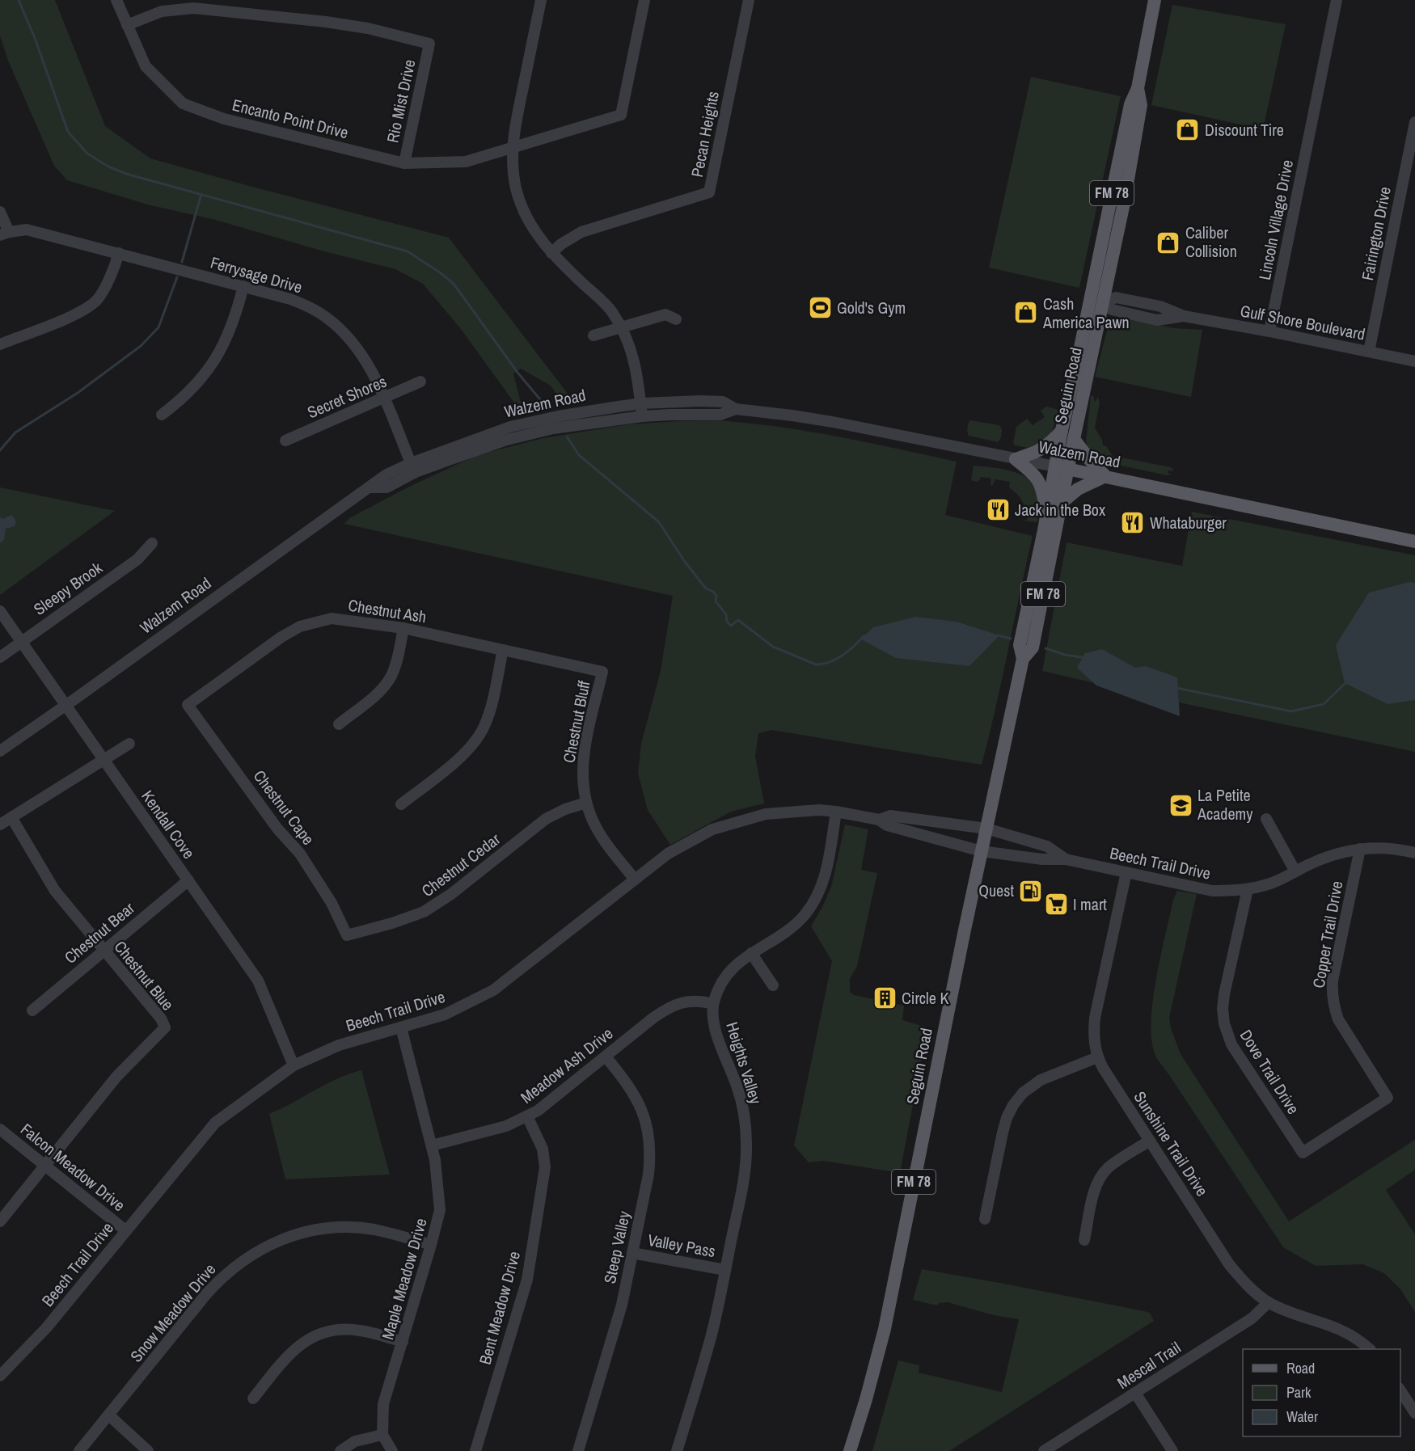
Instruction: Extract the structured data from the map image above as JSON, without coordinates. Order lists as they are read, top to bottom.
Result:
{
  "streets": {
    "main road": ["FM 78", "Seguin Road", "Walzem Road"],
    "street": [
      "Rio Mist Drive",
      "Encanto Point Drive",
      "Pecan Heights",
      "Lincoln Village Drive",
      "Fairington Drive",
      "Ferrysage Drive",
      "Gulf Shore Boulevard",
      "Secret Shores",
      "Sleepy Brook",
      "Chestnut Ash",
      "Chestnut Bluff",
      "Chestnut Cape",
      "Kendall Cove",
      "Beech Trail Drive",
      "Chestnut Cedar",
      "Chestnut Bear",
      "Copper Trail Drive",
      "Chestnut Blue",
      "Heights Valley",
      "Meadow Ash Drive",
      "Dove Trail Drive",
      "Sunshine Trail Drive",
      "Falcon Meadow Drive",
      "Valley Pass",
      "Steep Valley",
      "Maple Meadow Drive",
      "Bent Meadow Drive",
      "Snow Meadow Drive",
      "Mescal Trail"
    ]
  },
  "crossings": [
    ["Rio Mist Drive", "Encanto Point Drive"],
    ["Lincoln Village Drive", "Gulf Shore Boulevard"],
    ["Fairington Drive", "Gulf Shore Boulevard"],
    ["Ferrysage Drive", "Secret Shores"],
    ["Ferrysage Drive", "Walzem Road"],
    ["Gulf Shore Boulevard", "Seguin Road"],
    ["Seguin Road", "Walzem Road"],
    ["Seguin Road", "Beech Trail Drive"],
    ["Walzem Road", "Kendall Cove"],
    ["Sleepy Brook", "Kendall Cove"],
    ["Chestnut Ash", "Chestnut Bluff"],
    ["Chestnut Ash", "Chestnut Cape"],
    ["Chestnut Bluff", "Beech Trail Drive"],
    ["Chestnut Bluff", "Chestnut Cedar"],
    ["Chestnut Cape", "Chestnut Cedar"],
    ["Kendall Cove", "Beech Trail Drive"],
    ["Kendall Cove", "Chestnut Bear"],
    ["Beech Trail Drive", "Copper Trail Drive"],
    ["Beech Trail Drive", "Heights Valley"],
    ["Beech Trail Drive", "Dove Trail Drive"],
    ["Beech Trail Drive", "Sunshine Trail Drive"],
    ["Beech Trail Drive", "Falcon Meadow Drive"],
    ["Beech Trail Drive", "Maple Meadow Drive"],
    ["Chestnut Bear", "Chestnut Blue"],
    ["Copper Trail Drive", "Dove Trail Drive"],
    ["Chestnut Blue", "Falcon Meadow Drive"],
    ["Heights Valley", "Meadow Ash Drive"],
    ["Heights Valley", "Valley Pass"],
    ["Meadow Ash Drive", "Steep Valley"],
    ["Meadow Ash Drive", "Maple Meadow Drive"],
    ["Meadow Ash Drive", "Bent Meadow Drive"],
    ["Sunshine Trail Drive", "Mescal Trail"],
    ["Valley Pass", "Steep Valley"],
    ["Maple Meadow Drive", "Snow Meadow Drive"]
  ],
  "places": {
    "shop": ["Discount Tire", "Caliber Collision", "Cash America Pawn"],
    "sports": ["Gold's Gym"],
    "restaurant": ["Jack in the Box", "Whataburger"],
    "school or university": ["La Petite Academy"],
    "fuel station": ["Quest"],
    "supermarket": ["I mart"],
    "building": ["Circle K"]
  },
  "legend": ["Road", "Park", "Water"]
}
